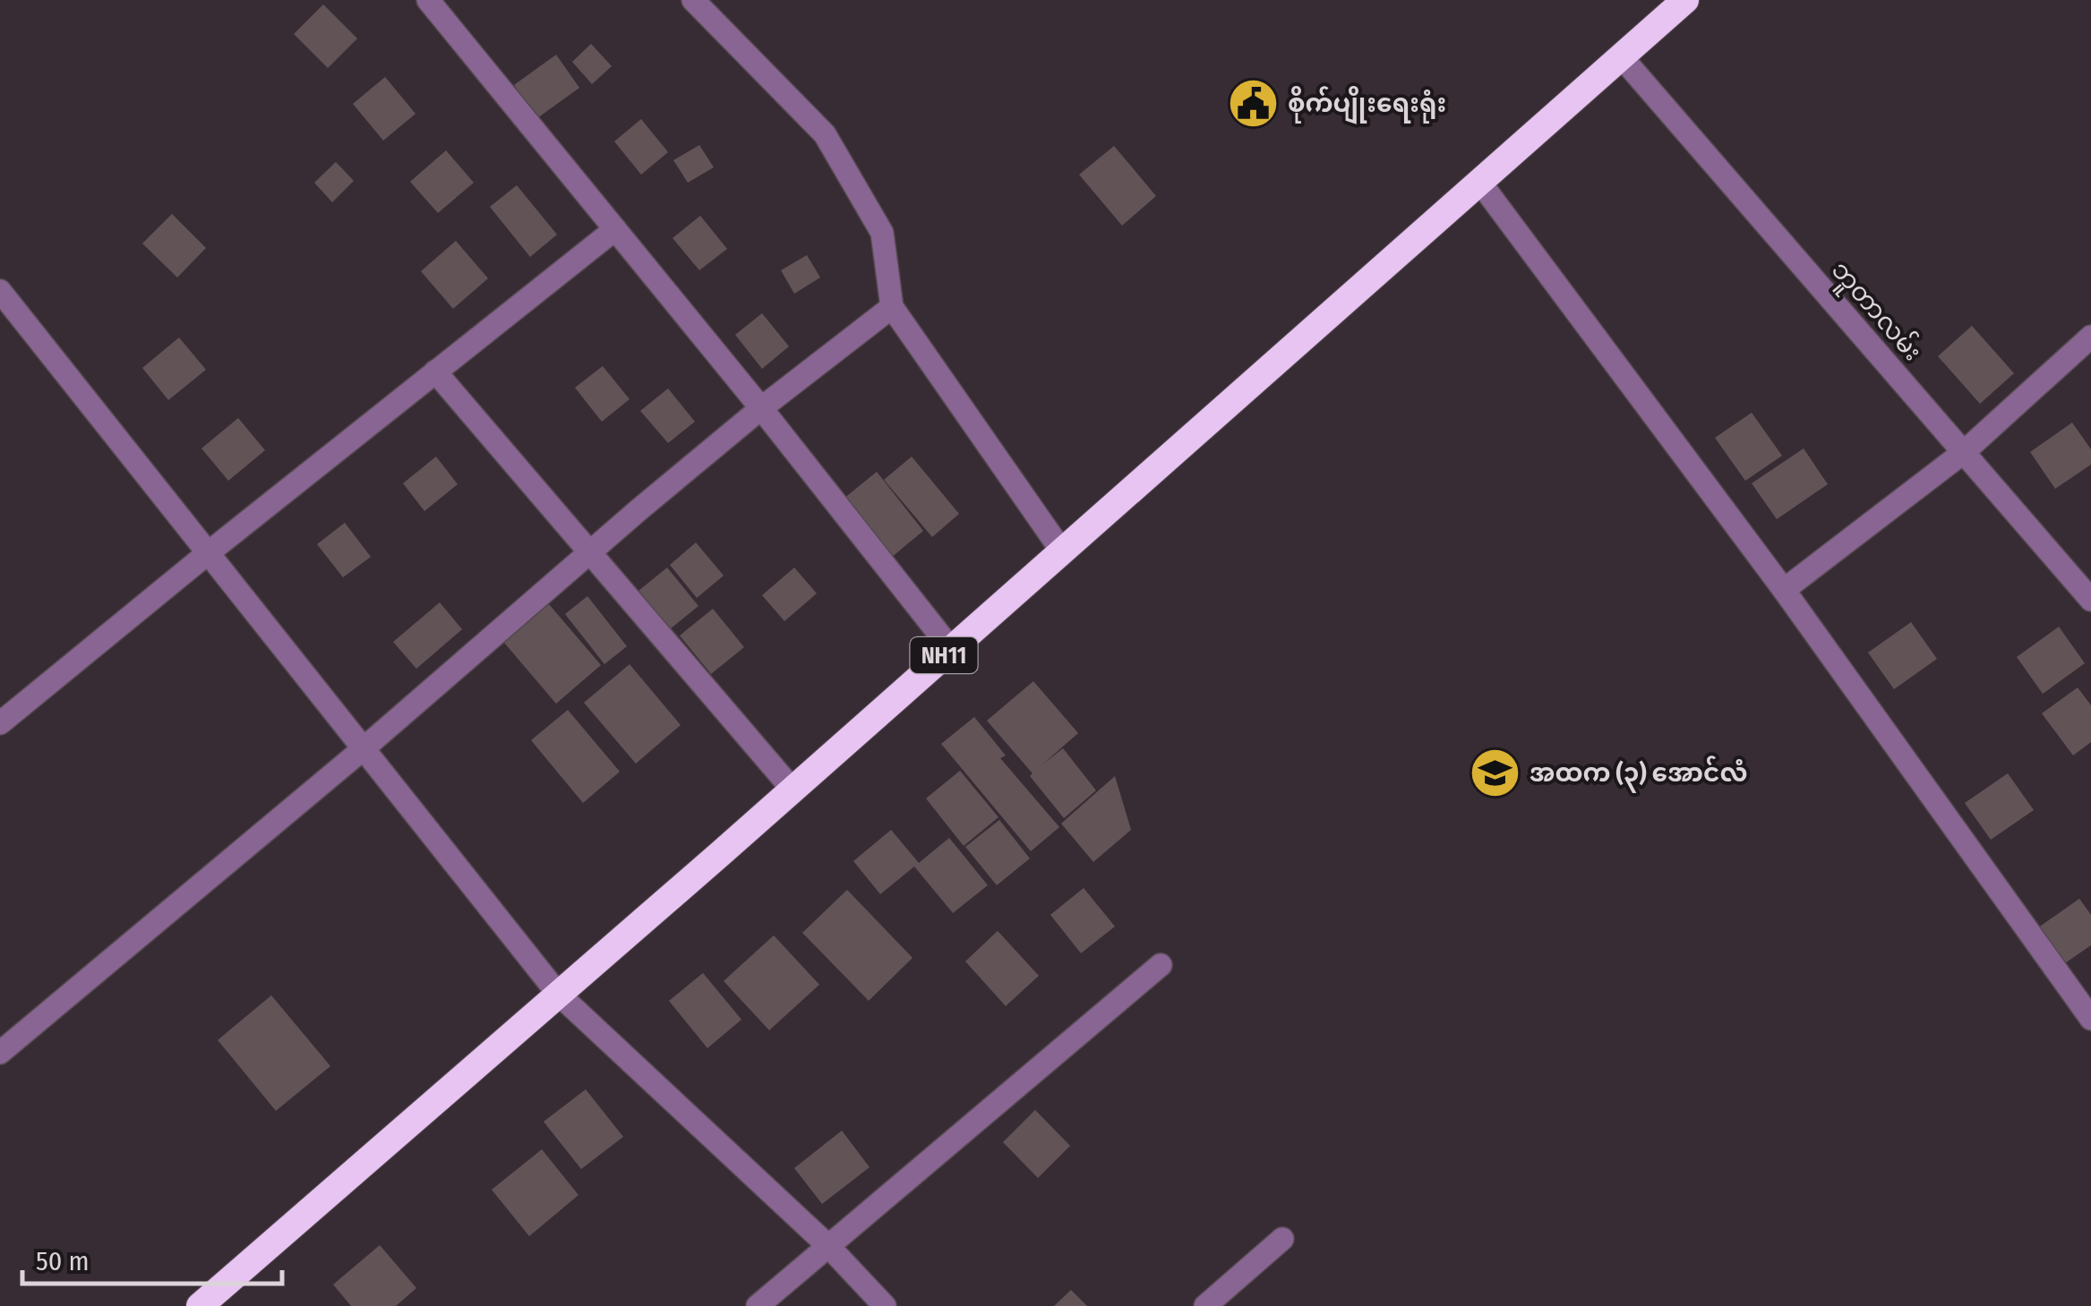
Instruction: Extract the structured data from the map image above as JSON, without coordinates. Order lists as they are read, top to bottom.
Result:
{
  "streets": {
    "highway": ["NH11"],
    "street": ["ဘူတာလမ်း"]
  },
  "crossings": [
    ["ဘူတာလမ်း", "NH11"]
  ],
  "places": {
    "public building": ["စိုက်ပျိုးရေးရုံး"],
    "school or university": ["အထက (၃) အောင်လံ"]
  },
  "scale_bar": "50 m"
}
